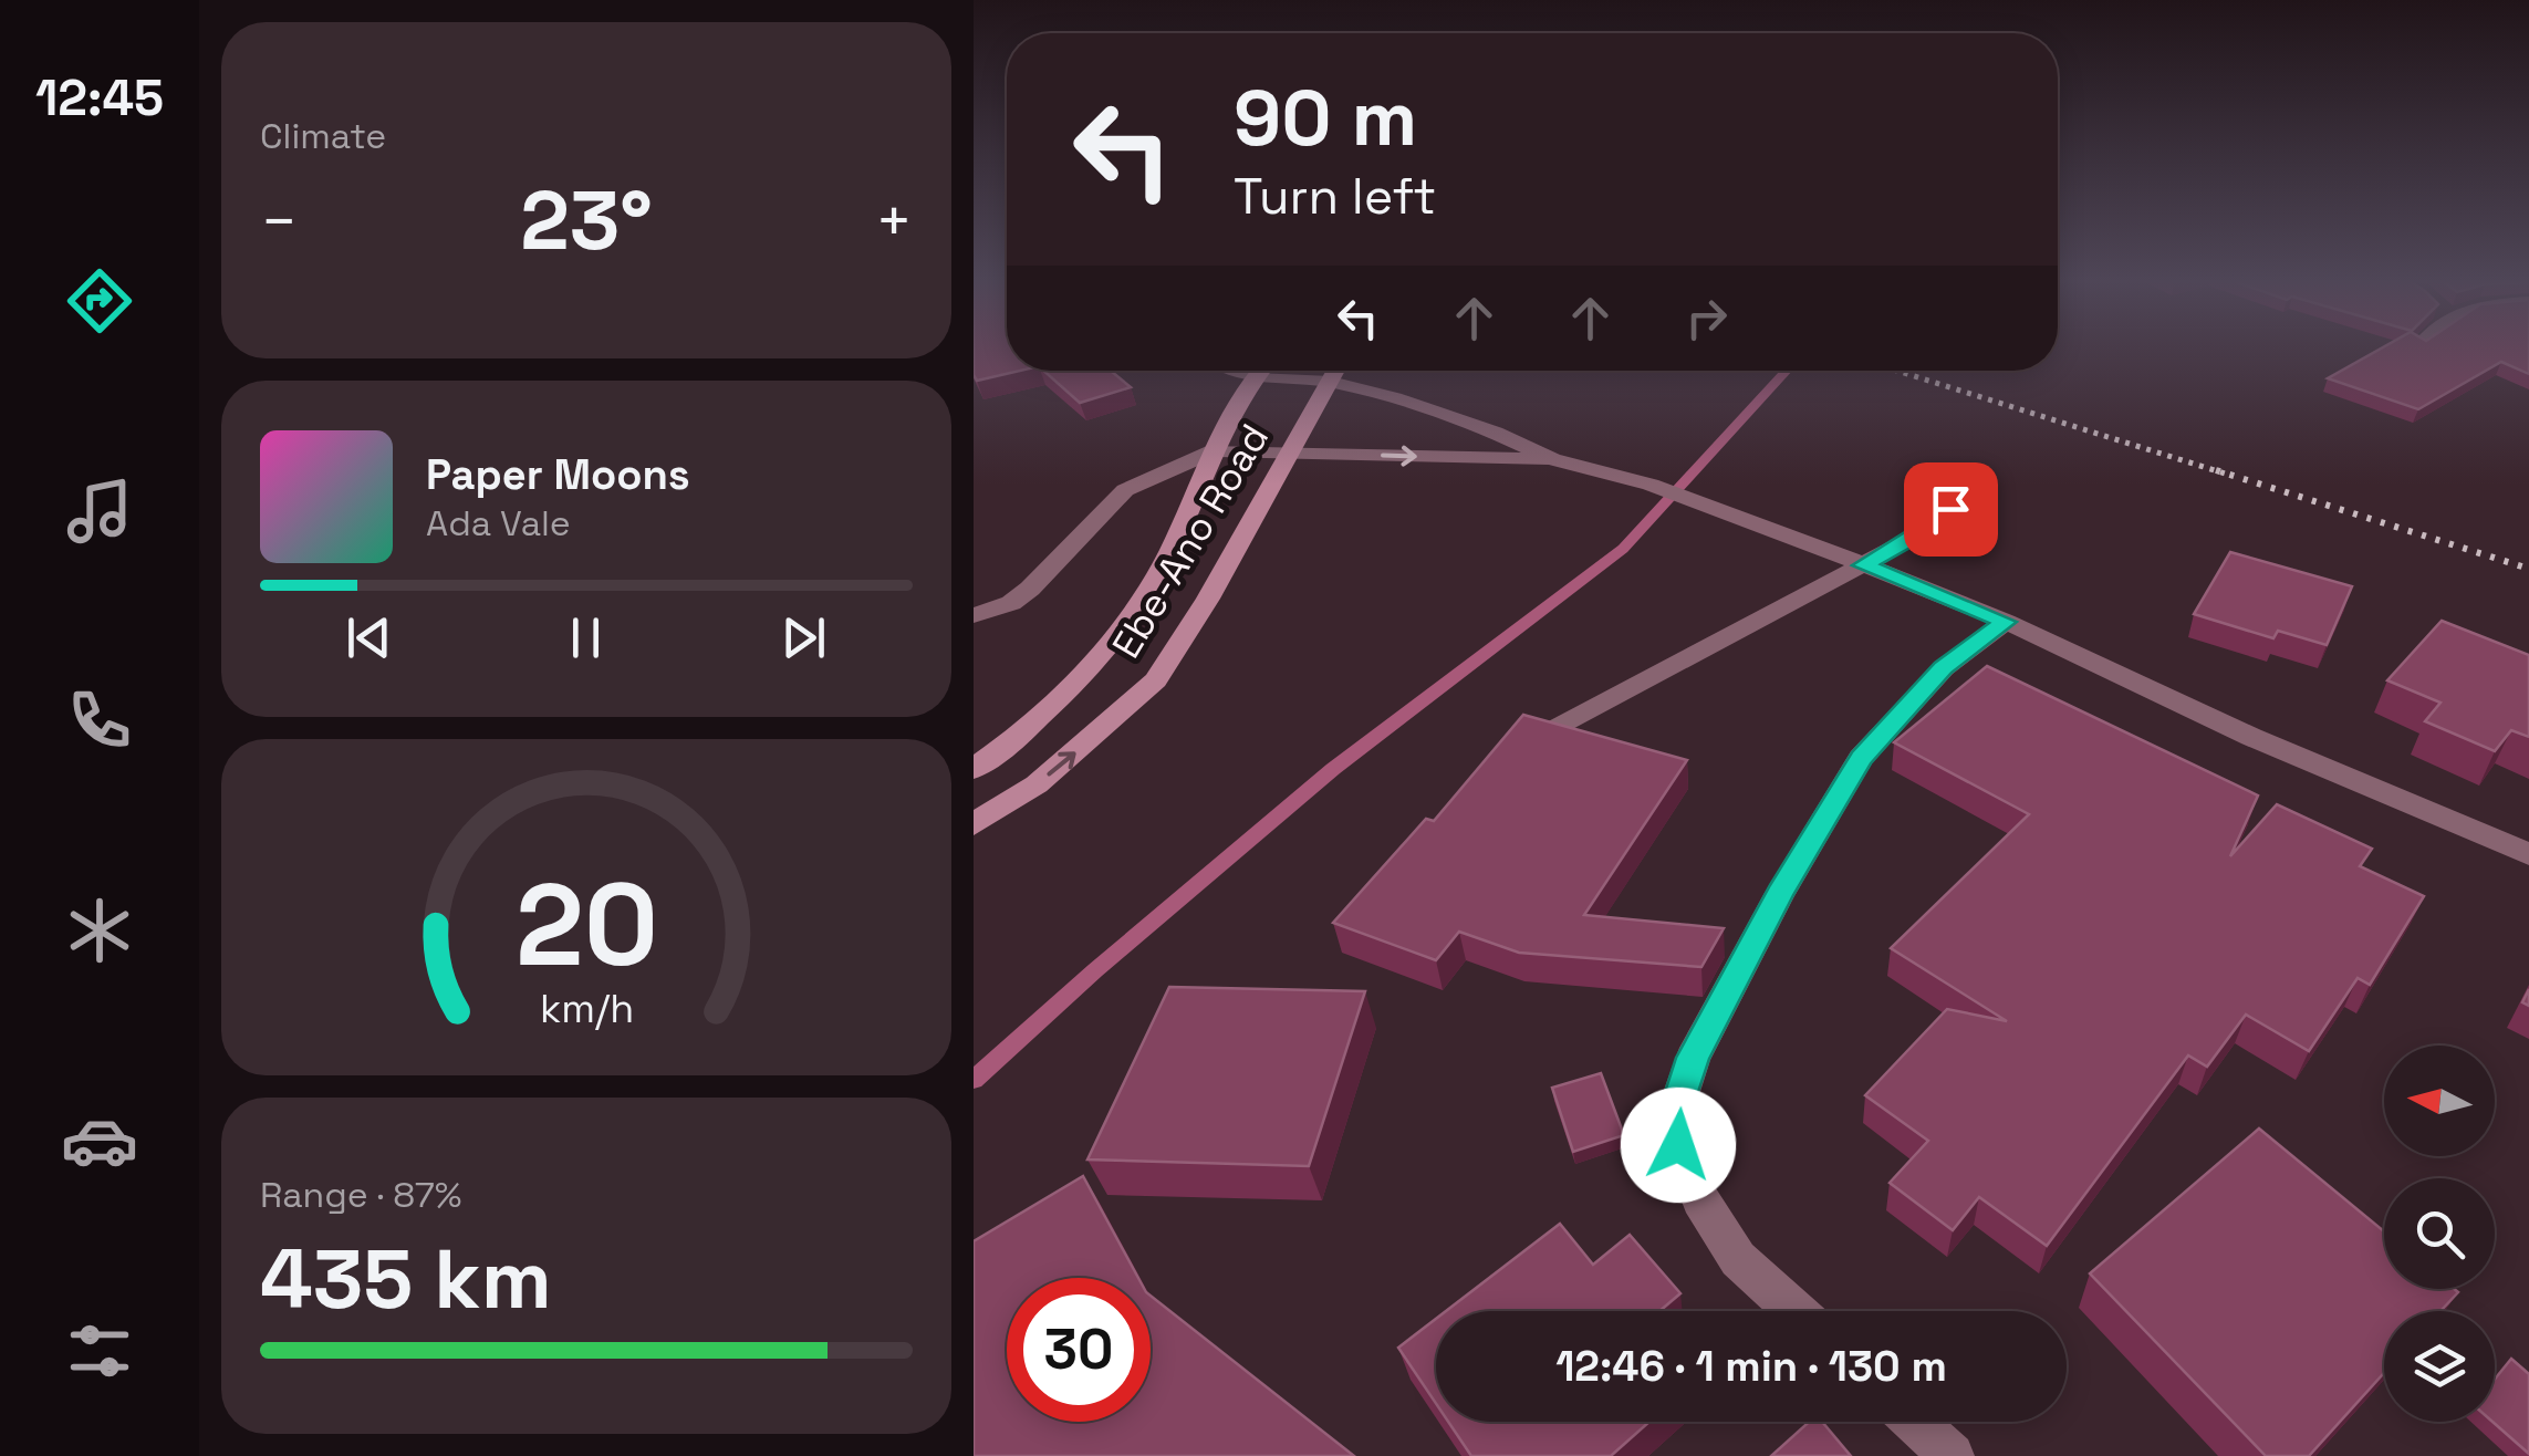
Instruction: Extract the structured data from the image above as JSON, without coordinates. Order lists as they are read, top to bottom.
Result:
{
  "streets": {
    "main road": ["Ebe-Ano Road"]
  },
  "north": "left",
  "page": {
    "tabs": "12:45",
    "tile": [
      "Climate",
      ["Range · 87%", "435 km"]
    ],
    "turn": ["90 m", "Turn left"],
    "heat": ["−", "23°", "+"],
    "song": ["Paper Moons", "Ada Vale"],
    "limit": "30",
    "trip": "12:46 · 1 min · 130 m",
    "gauge": ["20", "km/h"]
  }
}
